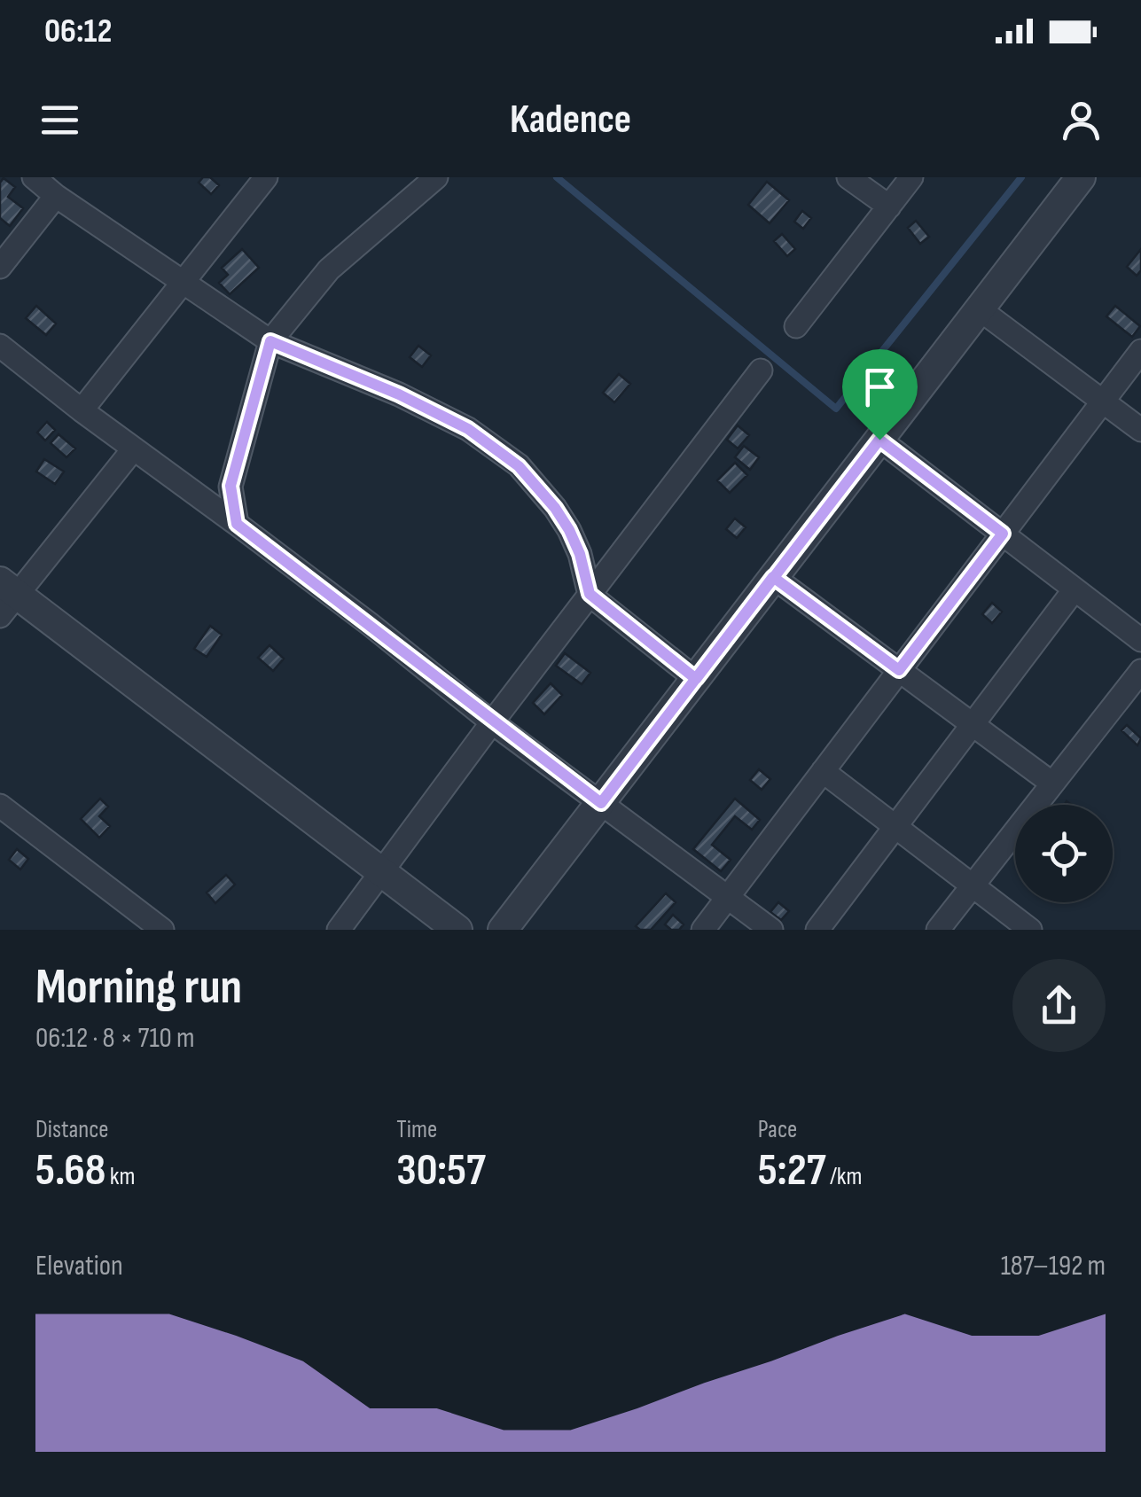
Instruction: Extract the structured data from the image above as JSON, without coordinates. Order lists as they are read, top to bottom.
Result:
{
  "page": {
    "status": "06:12",
    "header": "Kadence",
    "heading": ["Morning run", "06:12 · 8 × 710 m"],
    "stats": [
      ["Distance", "5.68 km"],
      ["Time", "30:57"],
      ["Pace", "5:27 /km"]
    ],
    "chart": ["Elevation", "187–192 m"]
  }
}
